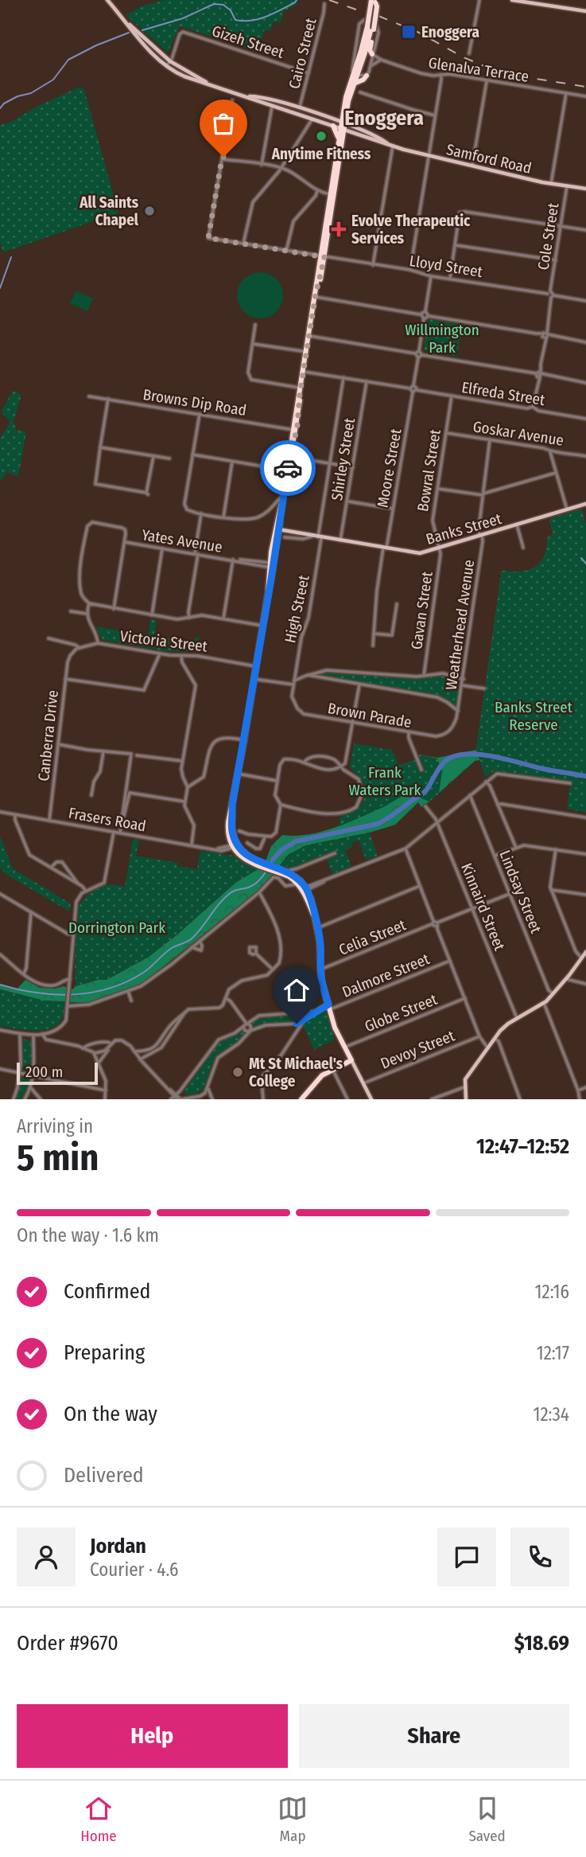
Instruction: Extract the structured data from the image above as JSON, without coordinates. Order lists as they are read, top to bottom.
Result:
{
  "streets": {
    "main road": ["Samford Road", "Banks Street"],
    "street": [
      "Gizeh Street",
      "Cairo Street",
      "Glenalva Terrace",
      "Cole Street",
      "Lloyd Street",
      "Elfreda Street",
      "Browns Dip Road",
      "Goskar Avenue",
      "Shirley Street",
      "Moore Street",
      "Bowral Street",
      "Yates Avenue",
      "High Street",
      "Gavan Street",
      "Weatherhead Avenue",
      "Victoria Street",
      "Brown Parade",
      "Canberra Drive",
      "Frasers Road",
      "Lindsay Street",
      "Kinnaird Street",
      "Celia Street",
      "Dalmore Street",
      "Globe Street",
      "Devoy Street"
    ]
  },
  "crossings": [
    ["Gizeh Street", "Cairo Street"],
    ["Gizeh Street", "Samford Road"],
    ["Cairo Street", "Samford Road"],
    ["Samford Road", "Cole Street"],
    ["Cole Street", "Lloyd Street"],
    ["Elfreda Street", "Bowral Street"],
    ["Goskar Avenue", "Bowral Street"],
    ["Goskar Avenue", "Weatherhead Avenue"],
    ["Shirley Street", "Banks Street"],
    ["Moore Street", "Banks Street"],
    ["Bowral Street", "Banks Street"],
    ["Bowral Street", "Gavan Street"],
    ["Banks Street", "High Street"],
    ["Banks Street", "Gavan Street"],
    ["Banks Street", "Weatherhead Avenue"],
    ["High Street", "Brown Parade"],
    ["Weatherhead Avenue", "Brown Parade"],
    ["Victoria Street", "Canberra Drive"],
    ["Canberra Drive", "Frasers Road"],
    ["Lindsay Street", "Celia Street"],
    ["Kinnaird Street", "Celia Street"]
  ],
  "districts": ["Enoggera"],
  "parks": [
    "Willmington Park",
    "Banks Street Reserve",
    "Frank Waters Park",
    "Dorrington Park"
  ],
  "places": {
    "transit": ["Enoggera"],
    "other": ["Anytime Fitness", "All Saints Chapel", "Mt St Michael's College"],
    "health": ["Evolve Therapeutic Services"]
  },
  "scale_bar": "200 m",
  "page": {
    "scale": "200 m",
    "heading": ["5 min", "Arriving in", "12:47–12:52"],
    "panel": [
      "Jordan",
      "Courier · 4.6",
      "Order #9670",
      "$18.69"
    ],
    "bar": "On the way · 1.6 km",
    "list": [
      ["Confirmed", "12:16"],
      ["Preparing", "12:17"],
      ["On the way", "12:34"],
      "Delivered"
    ],
    "buttons": ["Help", "Share"],
    "tabs": ["Home", "Map", "Saved"]
  }
}
